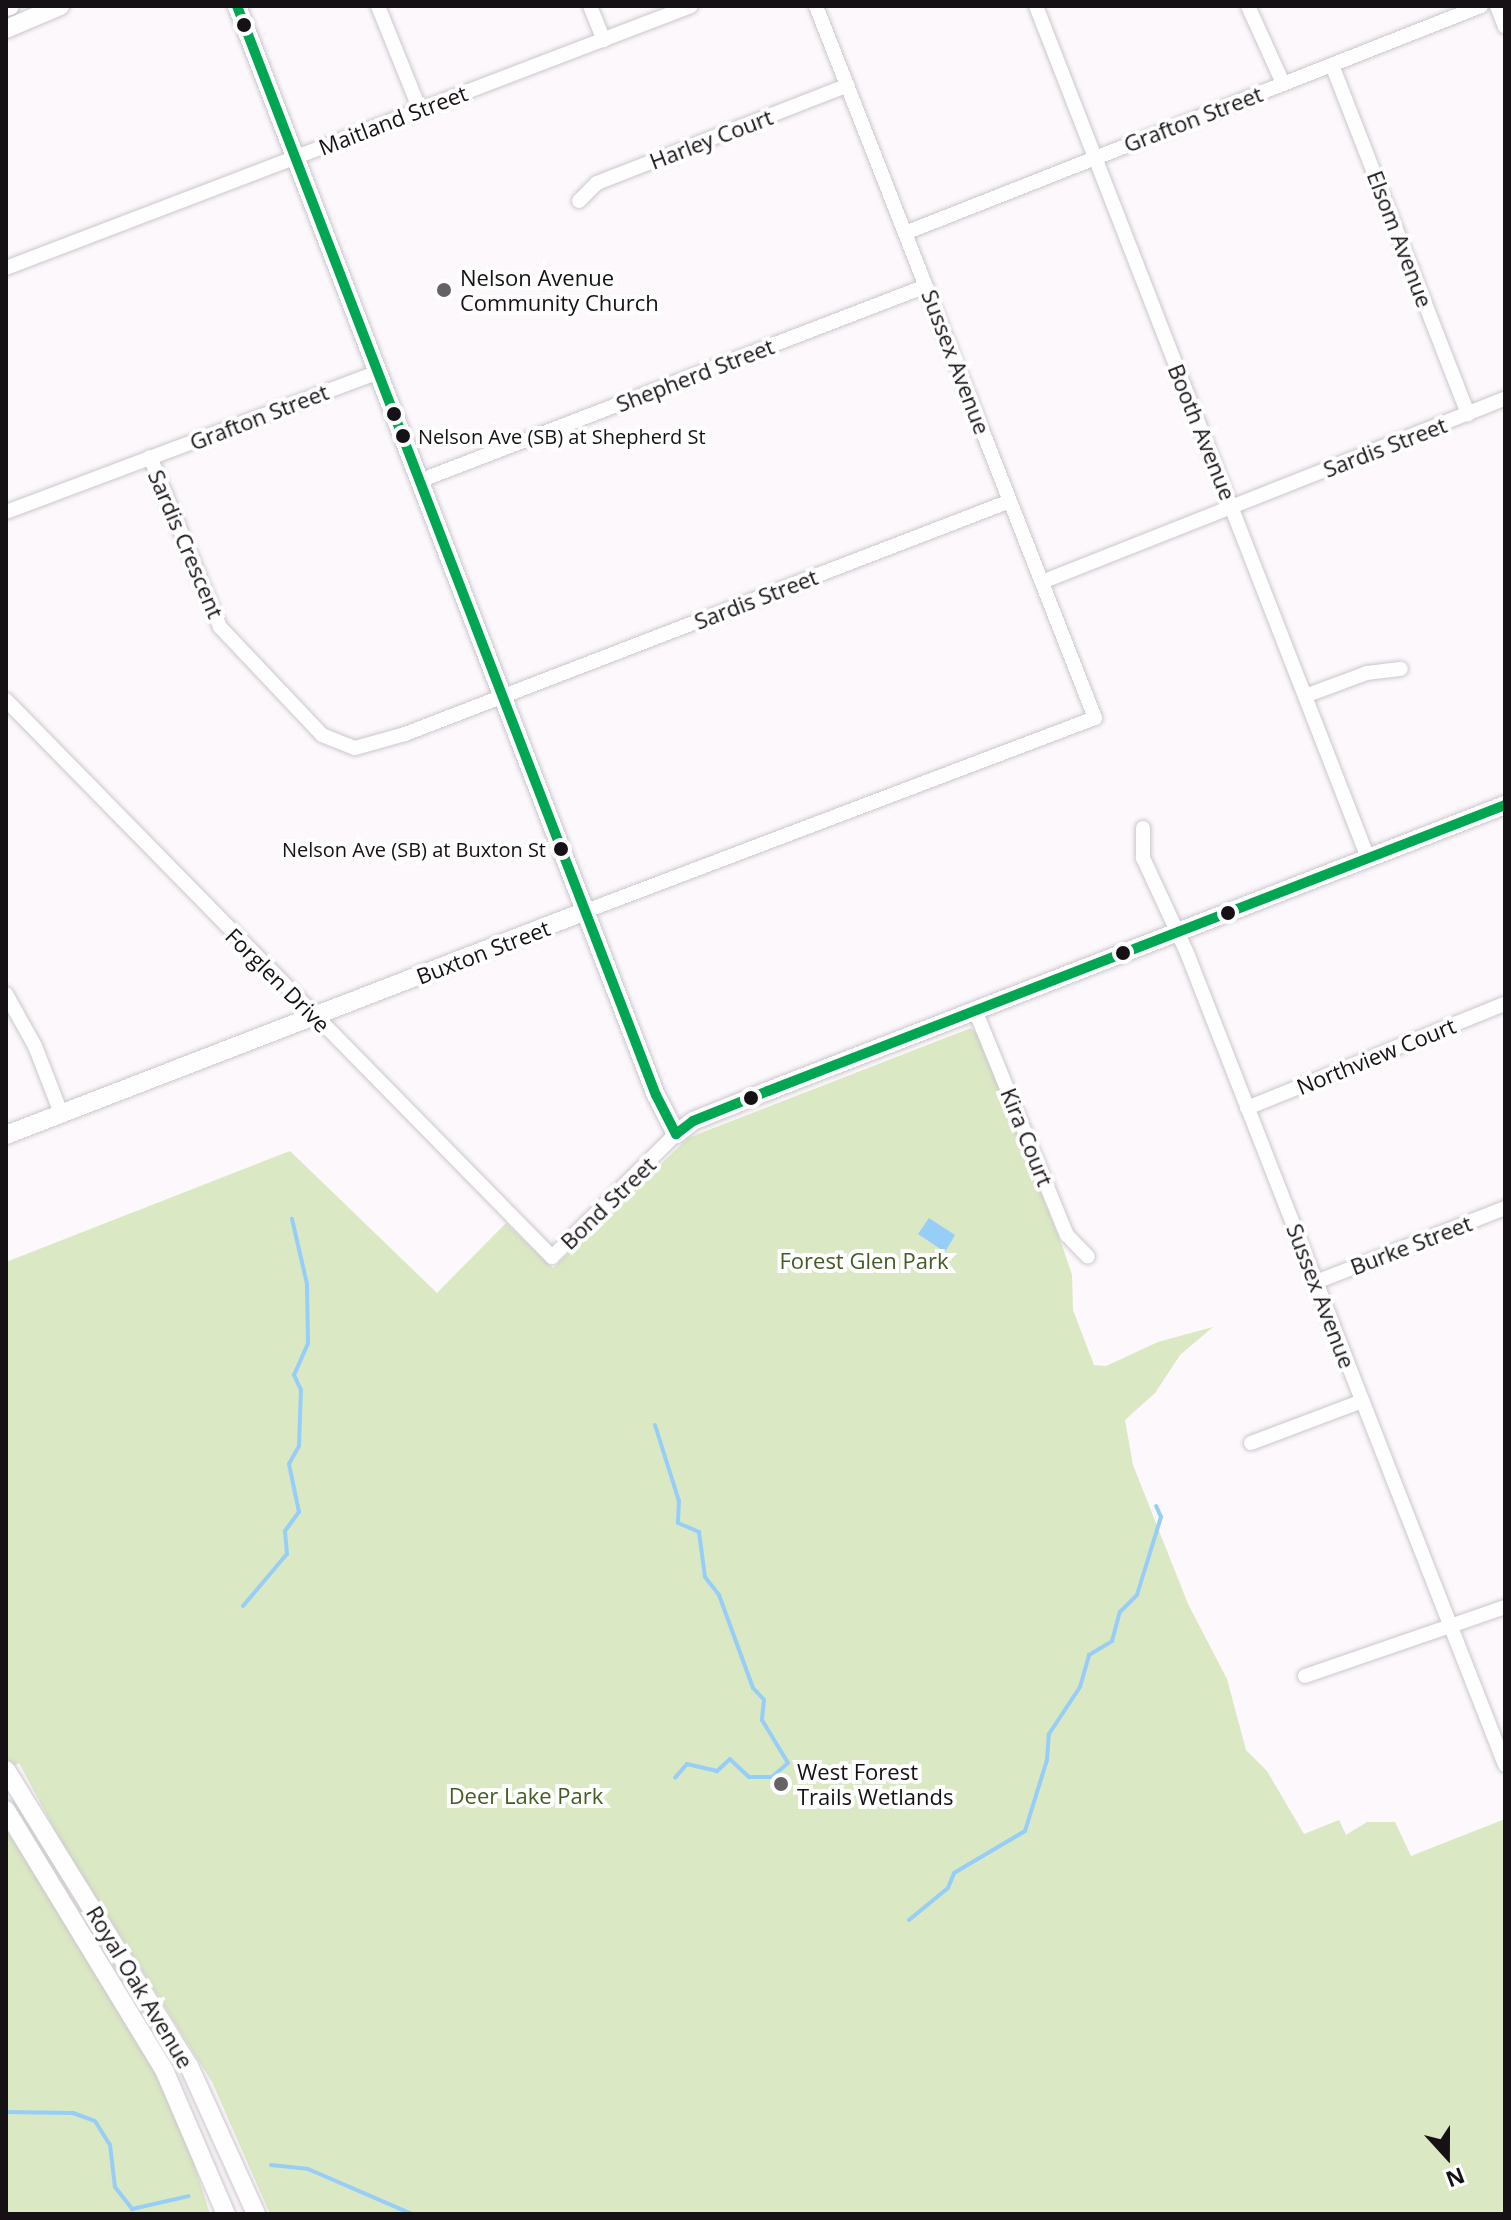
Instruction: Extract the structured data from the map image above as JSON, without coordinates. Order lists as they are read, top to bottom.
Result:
{
  "streets": {
    "street": [
      "Grafton Street",
      "Maitland Street",
      "Harley Court",
      "Elsom Avenue",
      "Sussex Avenue",
      "Shepherd Street",
      "Booth Avenue",
      "Sardis Street",
      "Sardis Crescent",
      "Buxton Street",
      "Forglen Drive",
      "Northview Court",
      "Kira Court",
      "Bond Street",
      "Burke Street",
      "Royal Oak Avenue"
    ]
  },
  "crossings": [
    ["Grafton Street", "Elsom Avenue"],
    ["Grafton Street", "Sussex Avenue"],
    ["Grafton Street", "Booth Avenue"],
    ["Grafton Street", "Sardis Crescent"],
    ["Harley Court", "Sussex Avenue"],
    ["Elsom Avenue", "Sardis Street"],
    ["Sussex Avenue", "Shepherd Street"],
    ["Sussex Avenue", "Sardis Street"],
    ["Sussex Avenue", "Buxton Street"],
    ["Sussex Avenue", "Northview Court"],
    ["Sussex Avenue", "Bond Street"],
    ["Sussex Avenue", "Burke Street"],
    ["Booth Avenue", "Sardis Street"],
    ["Booth Avenue", "Bond Street"],
    ["Sardis Street", "Sardis Crescent"],
    ["Buxton Street", "Forglen Drive"],
    ["Forglen Drive", "Bond Street"],
    ["Kira Court", "Bond Street"]
  ],
  "parks": ["Forest Glen Park", "Deer Lake Park"],
  "places": [
    "Nelson Avenue Community Church",
    "Nelson Ave (SB) at Shepherd St",
    "Nelson Ave (SB) at Buxton St",
    "West Forest Trails Wetlands"
  ],
  "north": "bottom"
}
